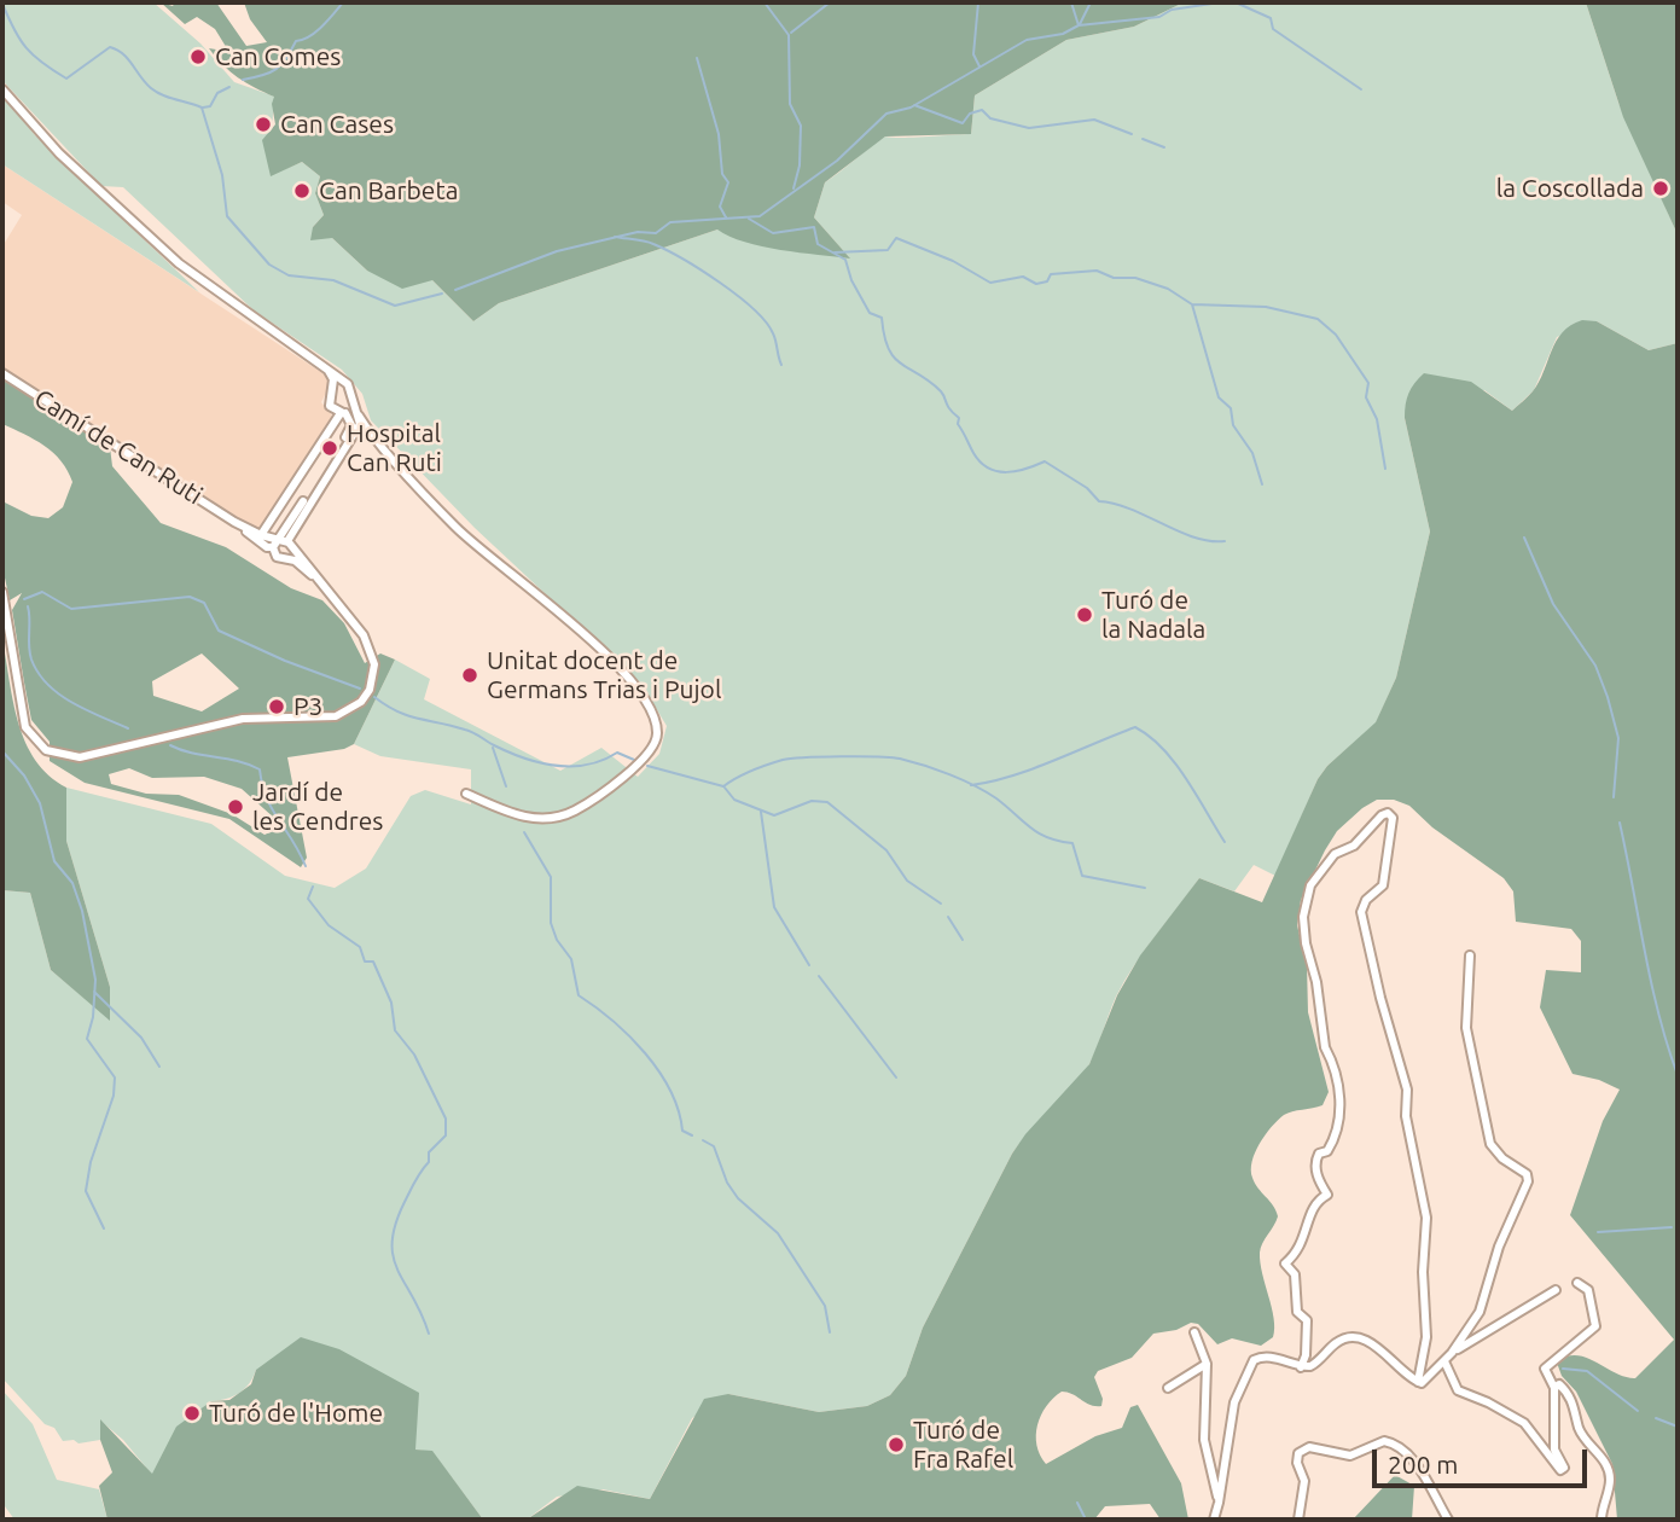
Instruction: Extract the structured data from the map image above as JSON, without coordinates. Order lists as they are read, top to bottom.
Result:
{
  "streets": {
    "street": ["Camí de Can Ruti"]
  },
  "places": [
    "Can Comes",
    "Can Cases",
    "la Coscollada",
    "Can Barbeta",
    "Hospital Can Ruti",
    "Turó de la Nadala",
    "Unitat docent de Germans Trias i Pujol",
    "P3",
    "Jardí de les Cendres",
    "Turó de l'Home",
    "Turó de Fra Rafel"
  ],
  "scale_bar": "200 m"
}
